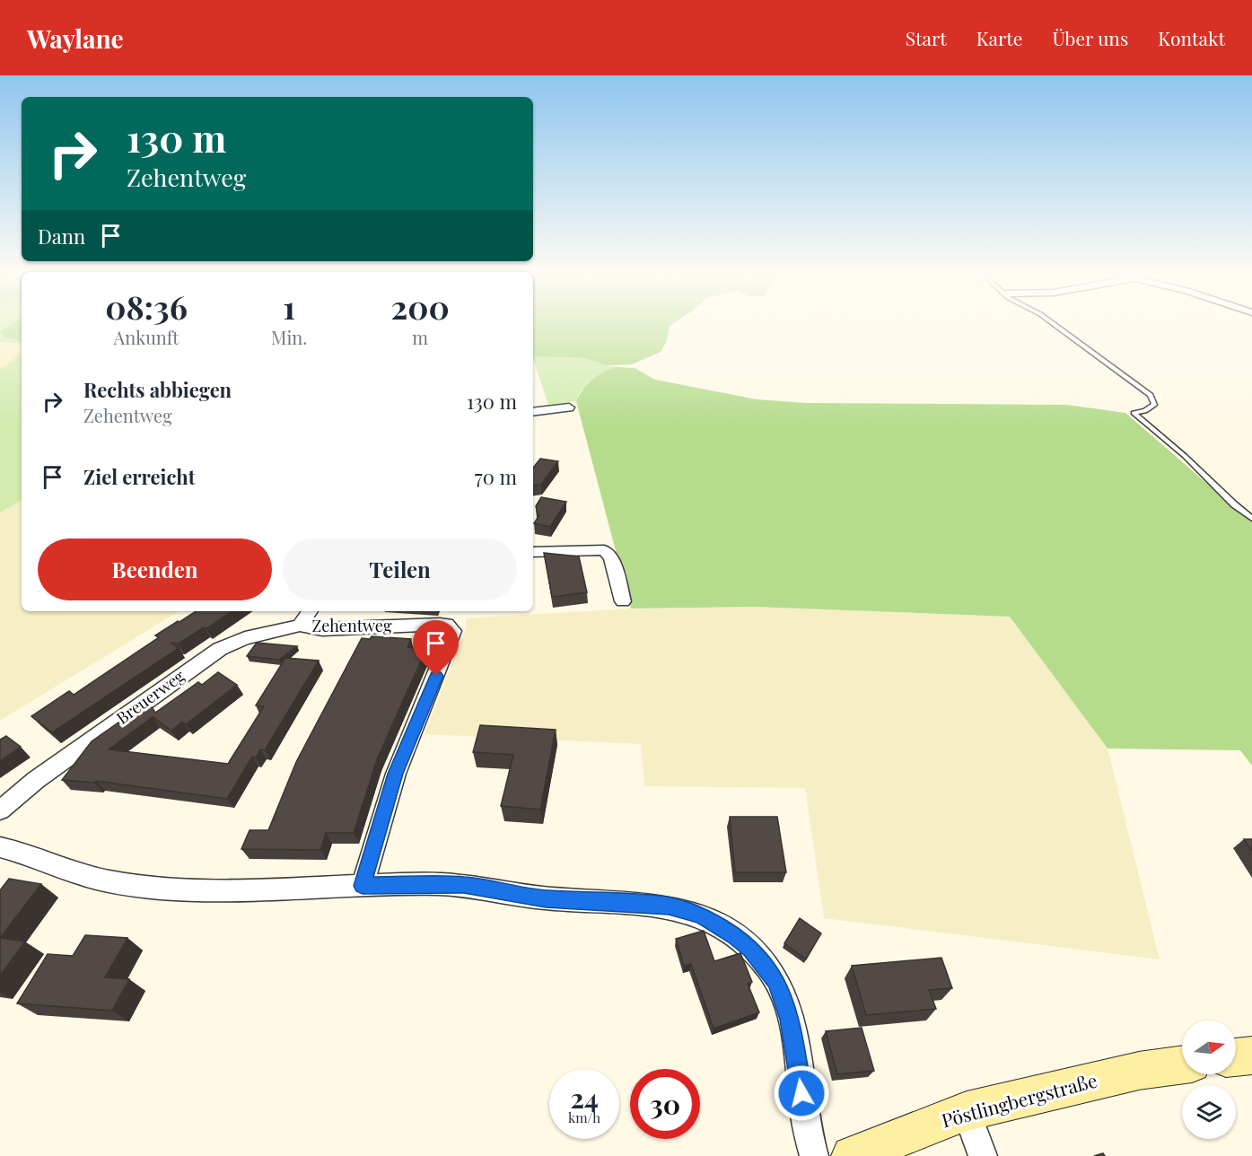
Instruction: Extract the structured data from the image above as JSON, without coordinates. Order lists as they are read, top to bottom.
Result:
{
  "streets": {
    "main road": ["Pöstlingbergstraße"],
    "street": ["Zehentweg", "Breuerweg"]
  },
  "crossings": [
    ["Zehentweg", "Breuerweg"]
  ],
  "north": "right",
  "page": {
    "header": "Waylane",
    "nav": [
      "Start",
      "Karte",
      "Über uns",
      "Kontakt"
    ],
    "turn": ["130 m", "Zehentweg"],
    "then": "Dann",
    "eta": [
      "08:36",
      "Ankunft",
      "1",
      "Min.",
      "200",
      "m"
    ],
    "list": [
      {
        "name": "Rechts abbiegen",
        "note": "Zehentweg",
        "value": "130 m"
      },
      {
        "name": "Ziel erreicht",
        "value": "70 m"
      }
    ],
    "buttons": ["Beenden", "Teilen"],
    "speed": "24 km/h",
    "limit": "30"
  }
}
